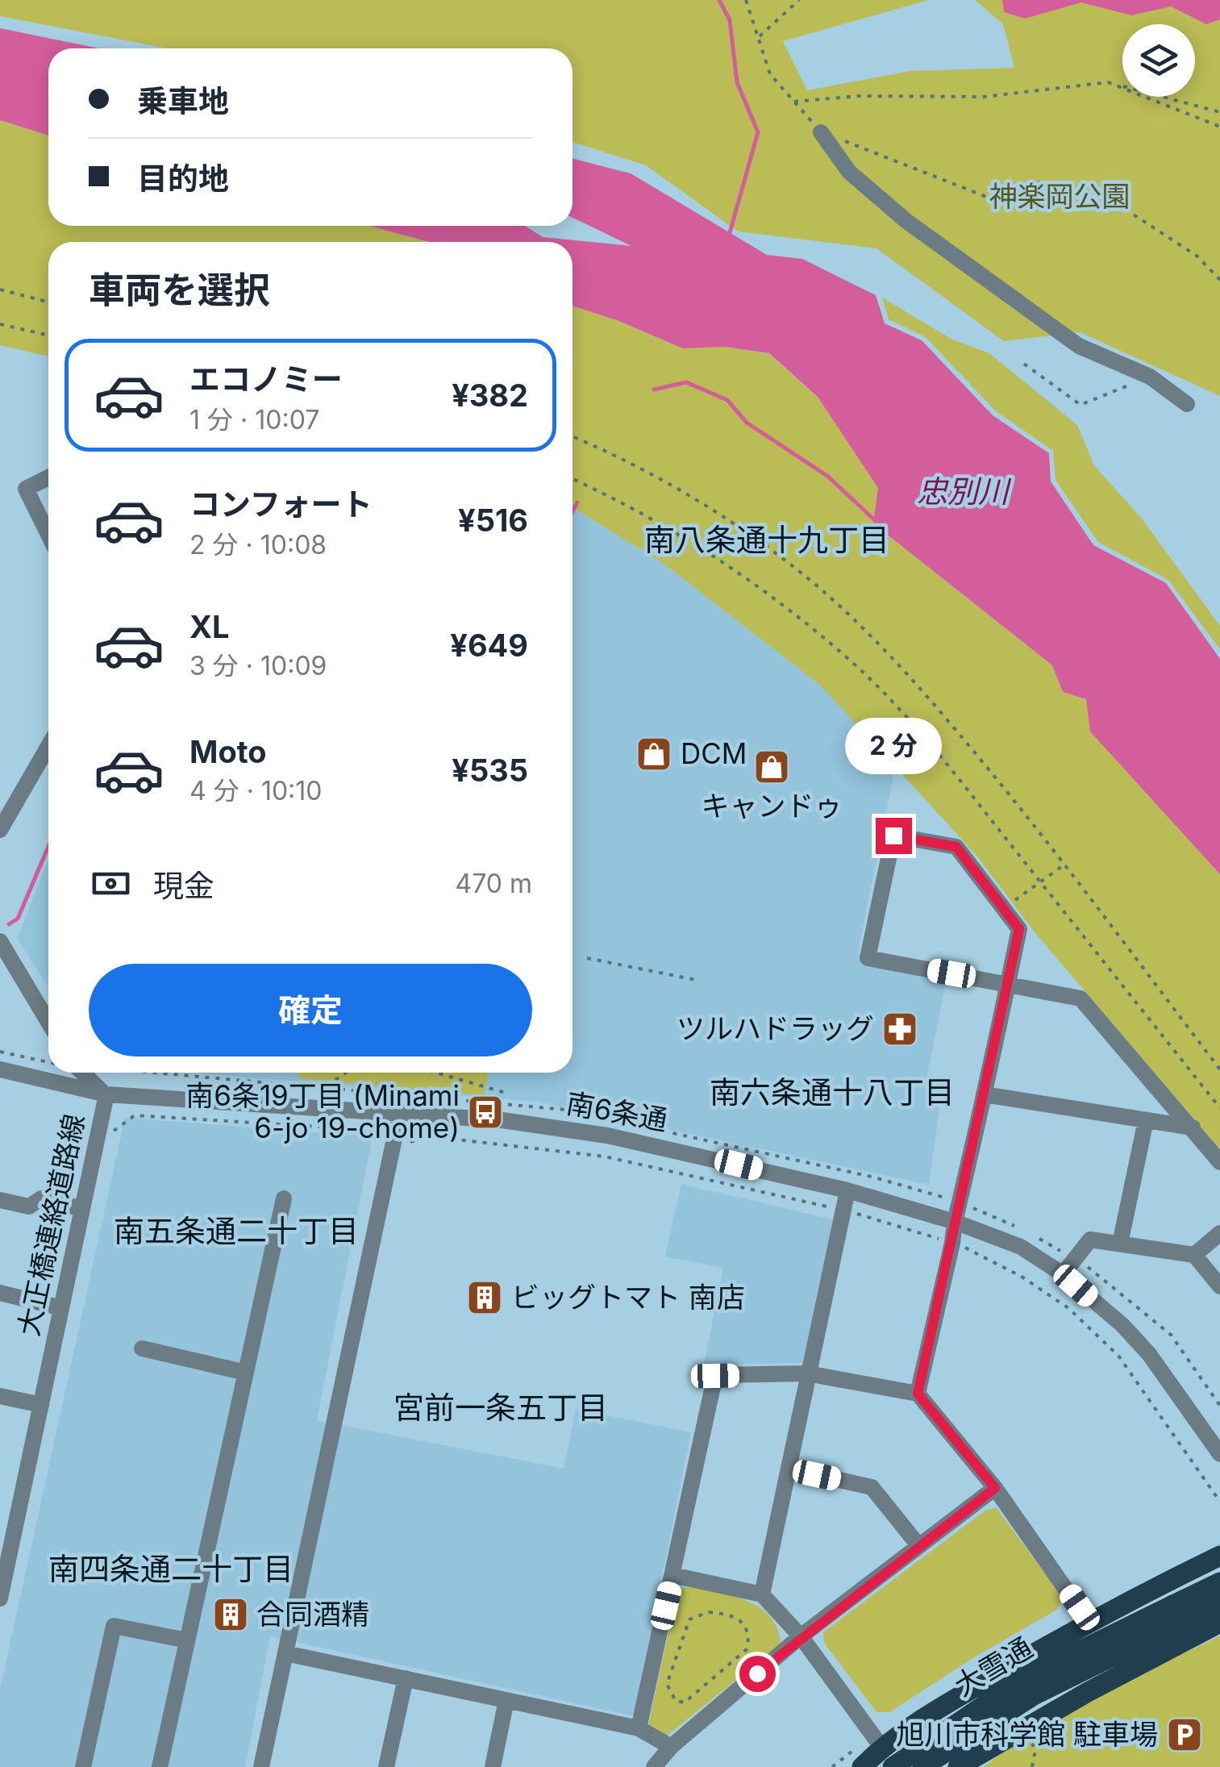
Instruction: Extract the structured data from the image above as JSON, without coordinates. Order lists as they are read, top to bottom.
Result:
{
  "streets": {
    "main road": ["大雪通"],
    "street": ["南6条通", "大正橋連絡道路線"]
  },
  "crossings": [
    ["南6条通", "大正橋連絡道路線"]
  ],
  "districts": [
    "南八条通十九丁目",
    "南六条通十八丁目",
    "南五条通二十丁目",
    "宮前一条五丁目",
    "南四条通二十丁目"
  ],
  "water": ["忠別川"],
  "parks": ["神楽岡公園"],
  "places": {
    "shop": ["DCM", "キャンドゥ"],
    "pharmacy": ["ツルハドラッグ"],
    "bus stop": ["南6条19丁目 (Minami 6-jo 19-chome)"],
    "building": ["ビッグトマト 南店", "合同酒精"],
    "parking": ["旭川市科学館 駐車場"]
  },
  "page": {
    "banner": ["乗車地", "目的地"],
    "heading": "車両を選択",
    "list": [
      {
        "name": "エコノミー",
        "note": "1 分 · 10:07",
        "value": "¥382"
      },
      {
        "name": "コンフォート",
        "note": "2 分 · 10:08",
        "value": "¥516"
      },
      {
        "name": "XL",
        "note": "3 分 · 10:09",
        "value": "¥649"
      },
      {
        "name": "Moto",
        "note": "4 分 · 10:10",
        "value": "¥535"
      }
    ],
    "bubble": "2 分",
    "pay": ["現金", "470 m"],
    "buttons": "確定"
  }
}
